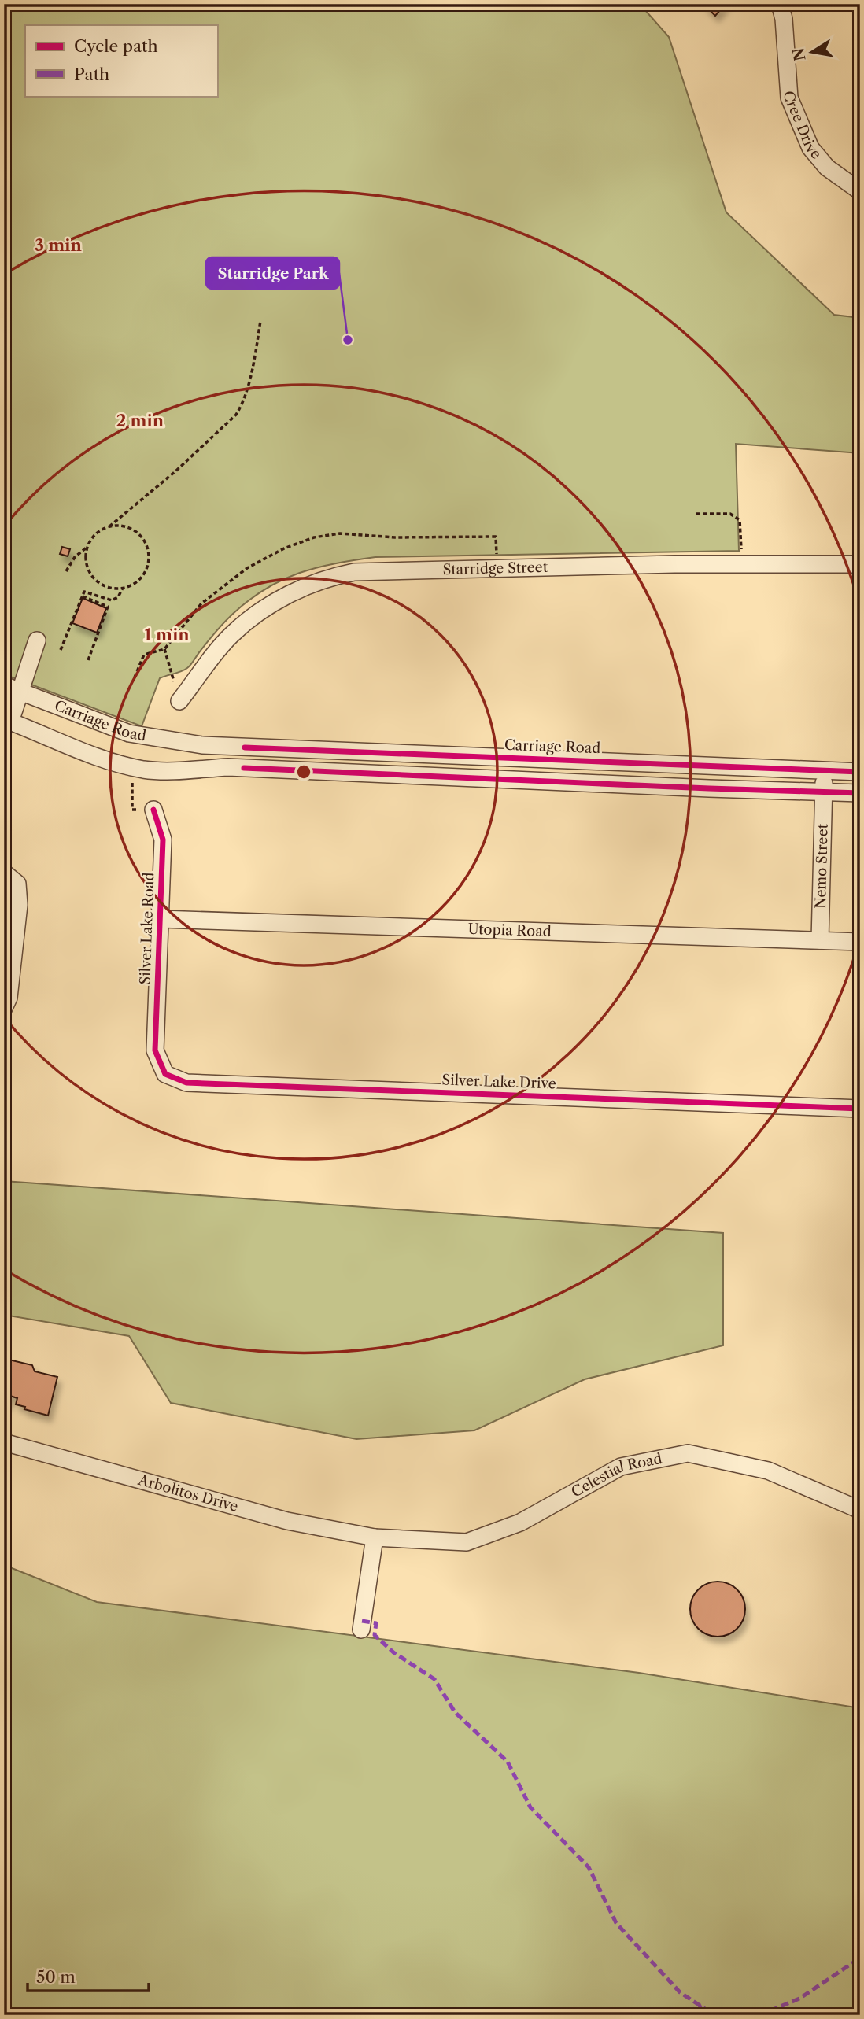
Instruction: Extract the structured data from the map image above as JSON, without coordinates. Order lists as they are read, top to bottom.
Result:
{
  "streets": {
    "street": [
      "Cree Drive",
      "Starridge Street",
      "Carriage Road",
      "Nemo Street",
      "Silver Lake Road",
      "Utopia Road",
      "Silver Lake Drive",
      "Celestial Road",
      "Arbolitos Drive"
    ]
  },
  "crossings": [
    ["Carriage Road", "Nemo Street"],
    ["Nemo Street", "Utopia Road"],
    ["Silver Lake Road", "Utopia Road"],
    ["Silver Lake Road", "Silver Lake Drive"],
    ["Celestial Road", "Arbolitos Drive"]
  ],
  "places": ["Starridge Park"],
  "legend": ["Cycle path", "Path"],
  "scale_bar": "50 m",
  "north": "left",
  "rings": ["3 min", "2 min", "1 min"]
}
